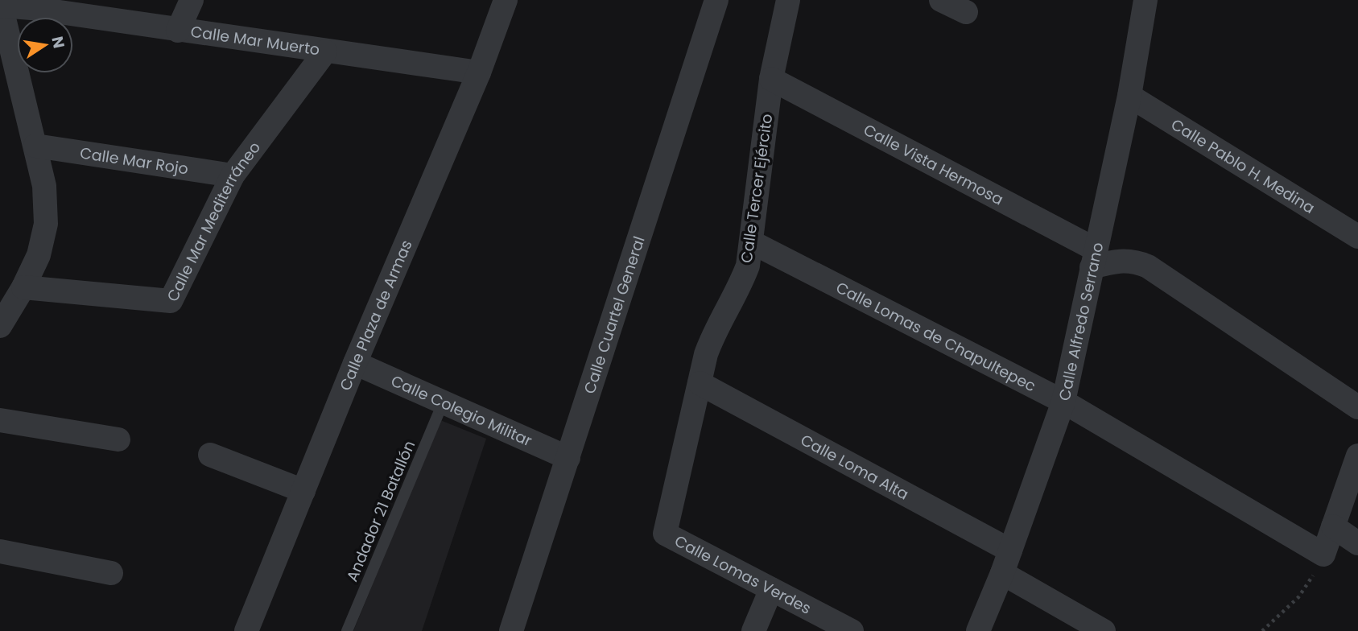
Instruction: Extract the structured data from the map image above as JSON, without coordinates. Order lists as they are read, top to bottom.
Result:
{
  "streets": {
    "street": [
      "Calle Mar Muerto",
      "Calle Mar Rojo",
      "Calle Vista Hermosa",
      "Calle Pablo H. Medina",
      "Calle Tercer Ejército",
      "Calle Mar Mediterráneo",
      "Calle Plaza de Armas",
      "Calle Cuartel General",
      "Calle Alfredo Serrano",
      "Calle Lomas de Chapultepec",
      "Calle Colegio Militar",
      "Calle Loma Alta",
      "Calle Lomas Verdes"
    ],
    "lane": ["Andador 21 Batallón"]
  },
  "crossings": [
    ["Calle Mar Muerto", "Calle Mar Mediterráneo"],
    ["Calle Mar Muerto", "Calle Plaza de Armas"],
    ["Calle Mar Rojo", "Calle Mar Mediterráneo"],
    ["Calle Vista Hermosa", "Calle Tercer Ejército"],
    ["Calle Vista Hermosa", "Calle Alfredo Serrano"],
    ["Calle Pablo H. Medina", "Calle Alfredo Serrano"],
    ["Calle Tercer Ejército", "Calle Lomas de Chapultepec"],
    ["Calle Tercer Ejército", "Calle Loma Alta"],
    ["Calle Tercer Ejército", "Calle Lomas Verdes"],
    ["Calle Plaza de Armas", "Calle Colegio Militar"],
    ["Calle Cuartel General", "Calle Colegio Militar"],
    ["Calle Alfredo Serrano", "Calle Lomas de Chapultepec"],
    ["Calle Alfredo Serrano", "Calle Loma Alta"],
    ["Calle Colegio Militar", "Andador 21 Batallón"]
  ],
  "north": "right"
}
